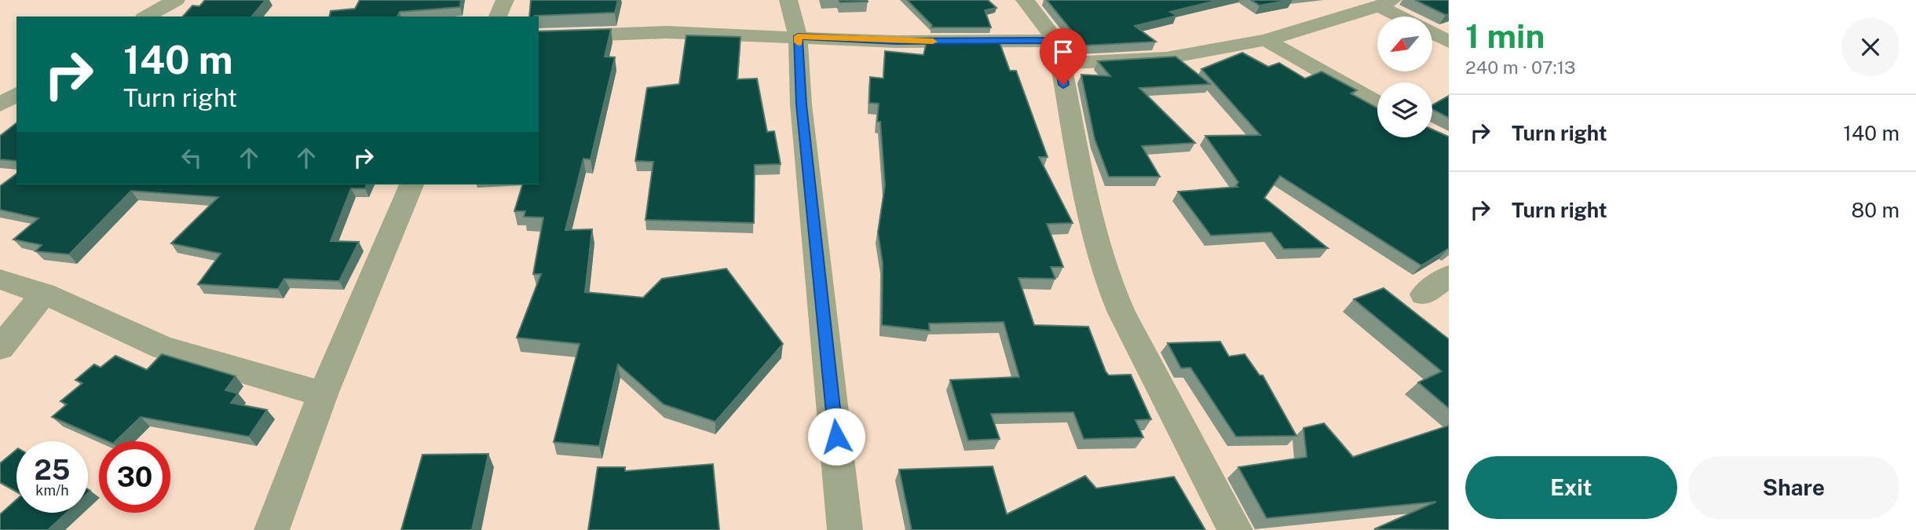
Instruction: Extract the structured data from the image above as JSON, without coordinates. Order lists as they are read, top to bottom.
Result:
{
  "north": "bottom left",
  "page": {
    "heading": ["1 min", "240 m · 07:13"],
    "turn": ["140 m", "Turn right"],
    "list": [
      {
        "name": "Turn right",
        "value": "140 m"
      },
      {
        "name": "Turn right",
        "value": "80 m"
      }
    ],
    "speed": "25 km/h",
    "limit": "30",
    "buttons": ["Exit", "Share"]
  }
}
